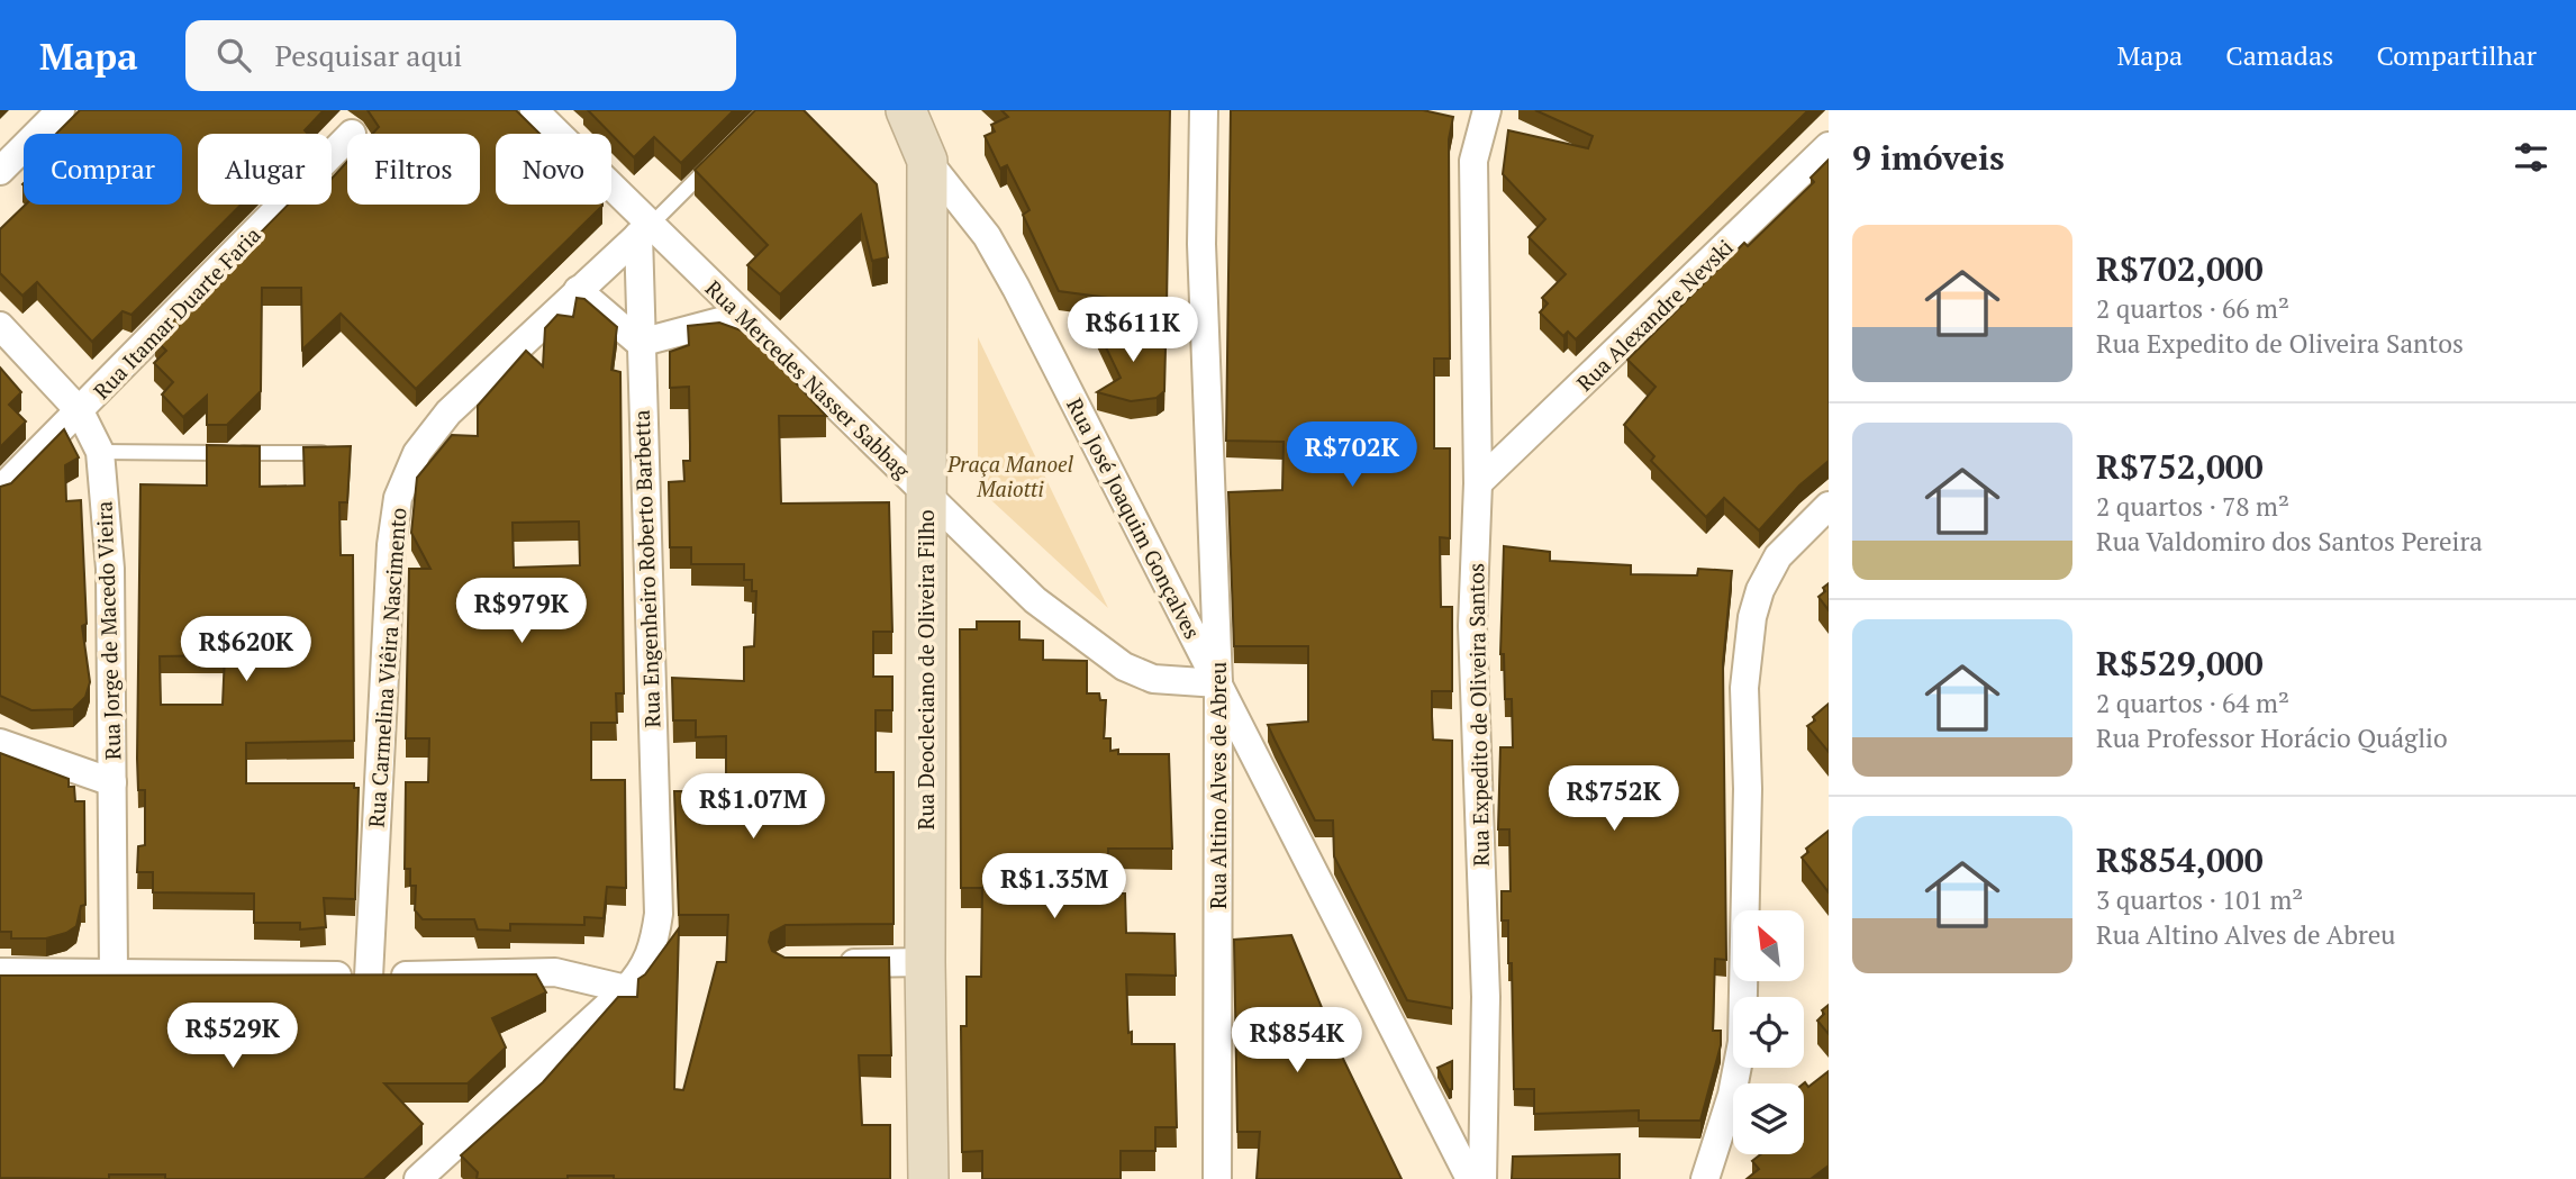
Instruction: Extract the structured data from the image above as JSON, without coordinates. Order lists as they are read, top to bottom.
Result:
{
  "streets": {
    "street": [
      "Rua Itamar Duarte Faria",
      "Rua Alexandre Nevski",
      "Rua Mercedes Nasser Sabbag",
      "Rua José Joaquim Gonçalves",
      "Rua Engenheiro Roberto Barbetta",
      "Rua Jorge de Macedo Vieira",
      "Rua Carmelina Viêira Nascimento",
      "Rua Deocleciano de Oliveira Filho",
      "Rua Expedito de Oliveira Santos",
      "Rua Altino Alves de Abreu"
    ]
  },
  "crossings": [
    ["Rua Itamar Duarte Faria", "Rua Jorge de Macedo Vieira"],
    ["Rua Alexandre Nevski", "Rua Expedito de Oliveira Santos"],
    ["Rua Mercedes Nasser Sabbag", "Rua José Joaquim Gonçalves"],
    ["Rua Mercedes Nasser Sabbag", "Rua Engenheiro Roberto Barbetta"],
    ["Rua Mercedes Nasser Sabbag", "Rua Carmelina Viêira Nascimento"],
    ["Rua Mercedes Nasser Sabbag", "Rua Deocleciano de Oliveira Filho"],
    ["Rua Mercedes Nasser Sabbag", "Rua Altino Alves de Abreu"],
    ["Rua José Joaquim Gonçalves", "Rua Deocleciano de Oliveira Filho"],
    ["Rua José Joaquim Gonçalves", "Rua Altino Alves de Abreu"],
    ["Rua Engenheiro Roberto Barbetta", "Rua Carmelina Viêira Nascimento"]
  ],
  "parks": ["Praça Manoel Maiotti"],
  "north": "top left",
  "page": {
    "header": "Mapa",
    "search": "Pesquisar aqui",
    "nav": ["Mapa", "Camadas", "Compartilhar"],
    "heading": "9 imóveis",
    "chip": [
      "Comprar",
      "Alugar",
      "Filtros",
      "Novo"
    ],
    "list": [
      {
        "name": "R$702,000",
        "note": "2 quartos · 66 m² · Rua Expedito de Oliveira Santos"
      },
      {
        "name": "R$752,000",
        "note": "2 quartos · 78 m² · Rua Valdomiro dos Santos Pereira"
      },
      {
        "name": "R$529,000",
        "note": "2 quartos · 64 m² · Rua Professor Horácio Quáglio"
      },
      {
        "name": "R$854,000",
        "note": "3 quartos · 101 m² · Rua Altino Alves de Abreu"
      }
    ],
    "price": [
      "R$611K",
      "R$702K",
      "R$979K",
      "R$620K",
      "R$752K",
      "R$1.07M",
      "R$1.35M",
      "R$529K",
      "R$854K"
    ]
  }
}
